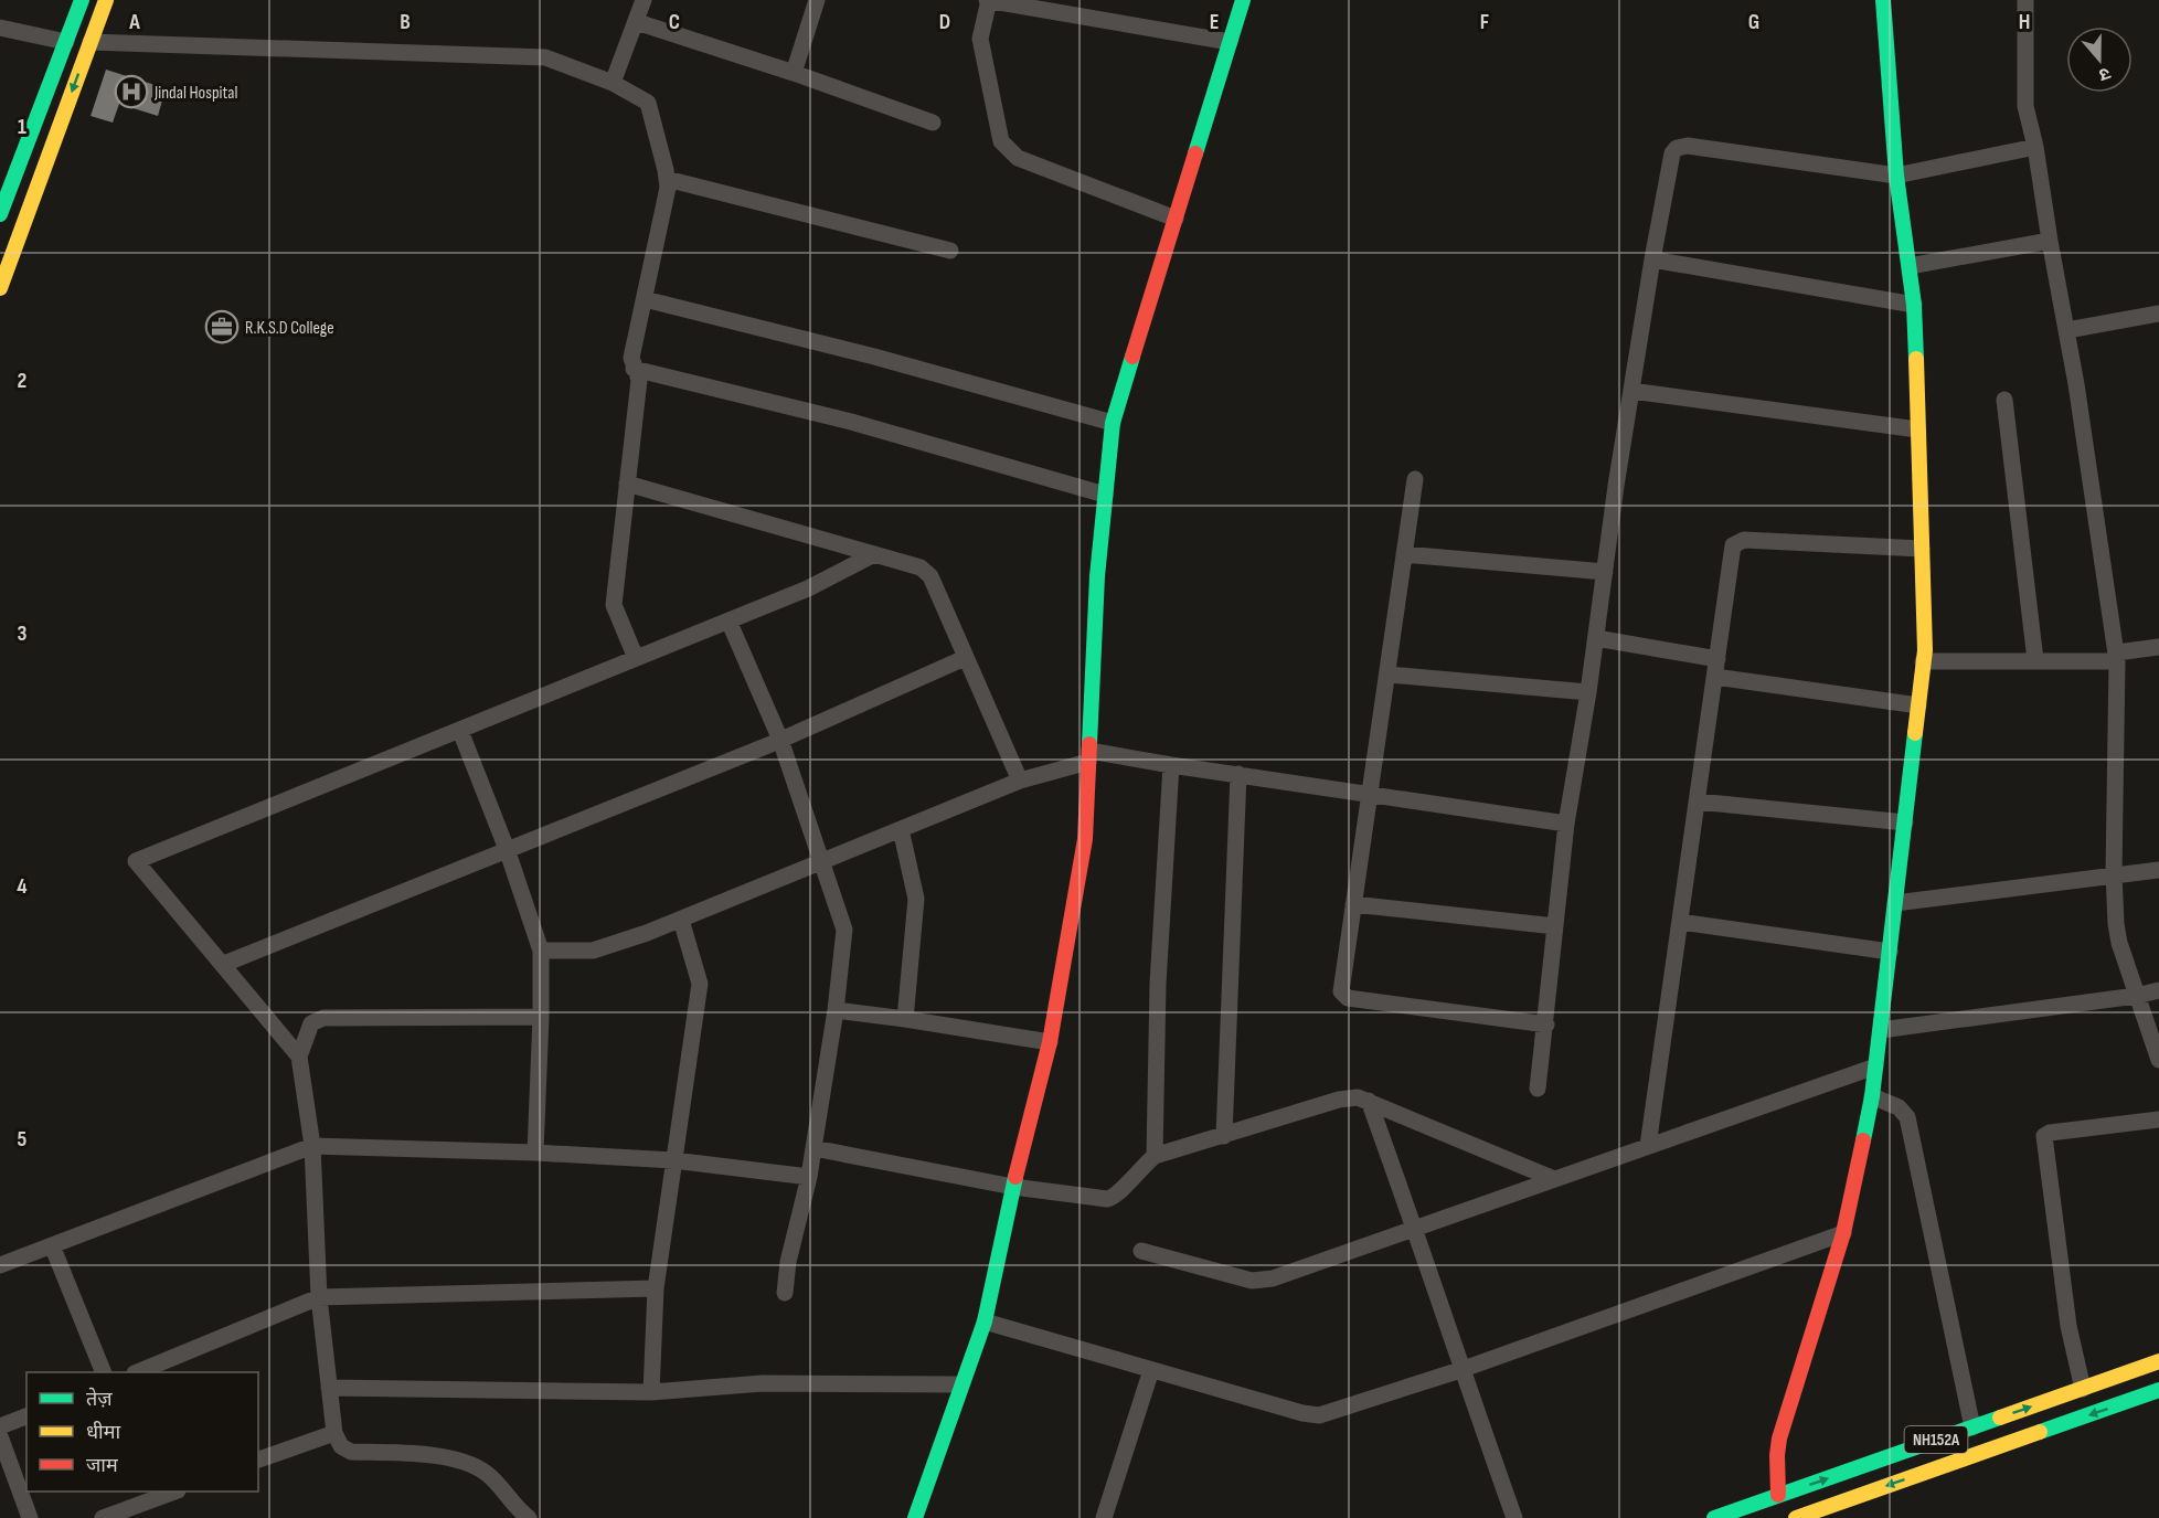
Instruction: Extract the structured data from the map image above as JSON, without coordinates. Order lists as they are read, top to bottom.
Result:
{
  "streets": {
    "main road": ["NH152A"]
  },
  "places": {
    "hospital": ["Jindal Hospital"],
    "office": ["R.K.S.D College"]
  },
  "legend": ["तेज़", "धीमा", "जाम"],
  "north": "bottom",
  "grid": {
    "columns": [
      "A",
      "B",
      "C",
      "D",
      "E",
      "F",
      "G",
      "H"
    ],
    "rows": [
      "1",
      "2",
      "3",
      "4",
      "5"
    ]
  }
}
